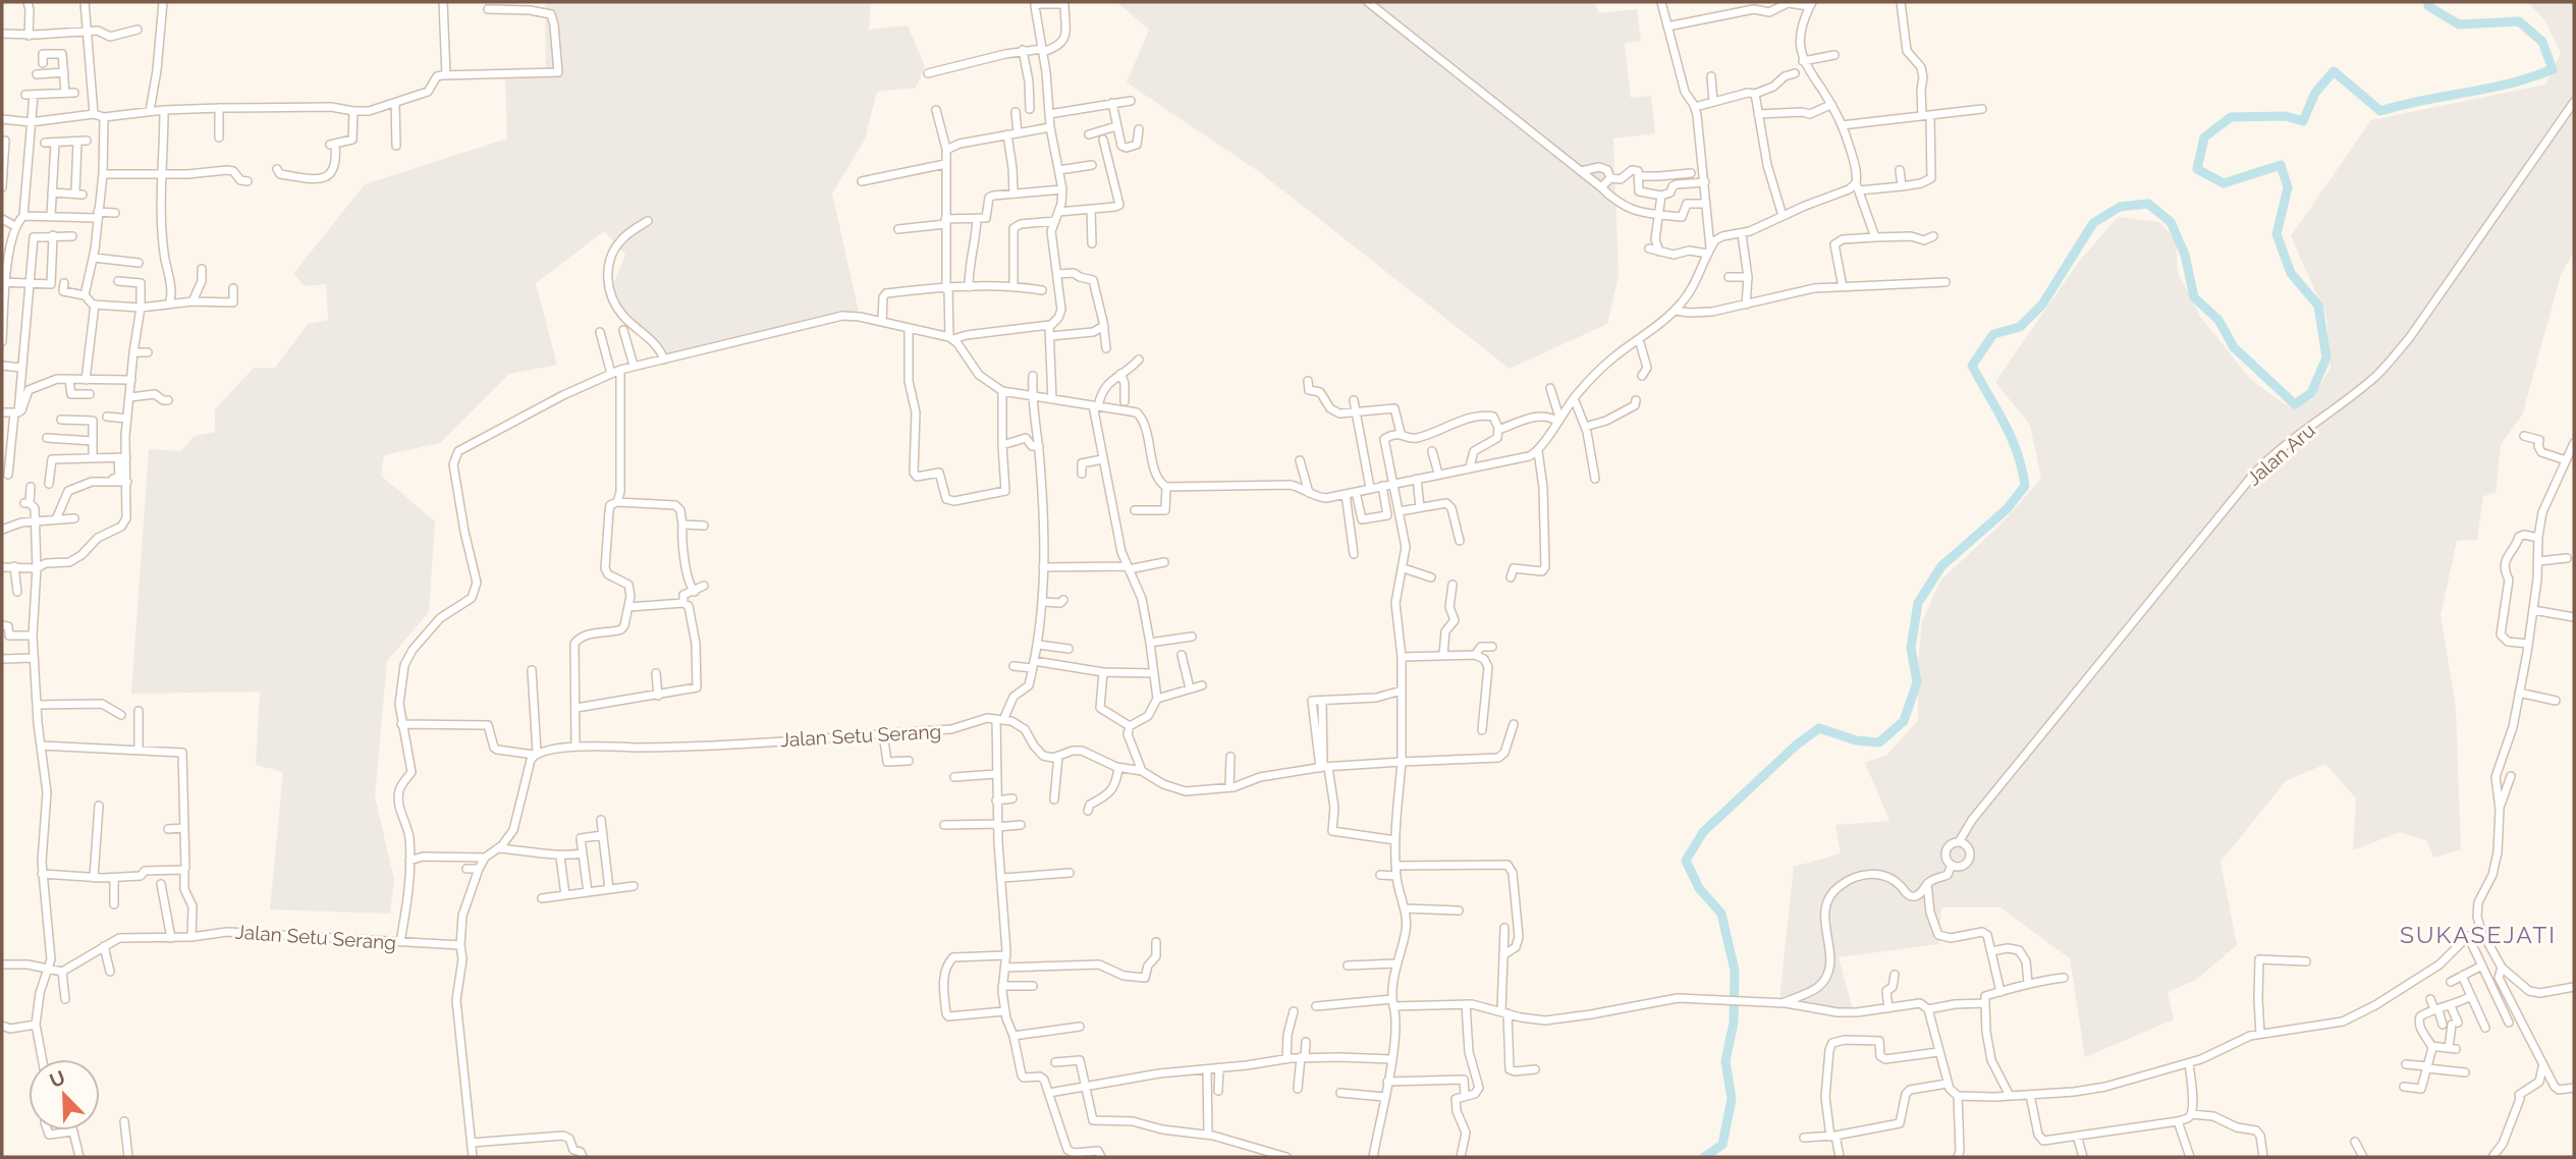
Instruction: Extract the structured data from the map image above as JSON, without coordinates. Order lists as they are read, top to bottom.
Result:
{
  "streets": {
    "street": ["Jalan Aru", "Jalan Setu Serang"]
  },
  "districts": ["SUKASEJATI"],
  "north": "top left"
}
